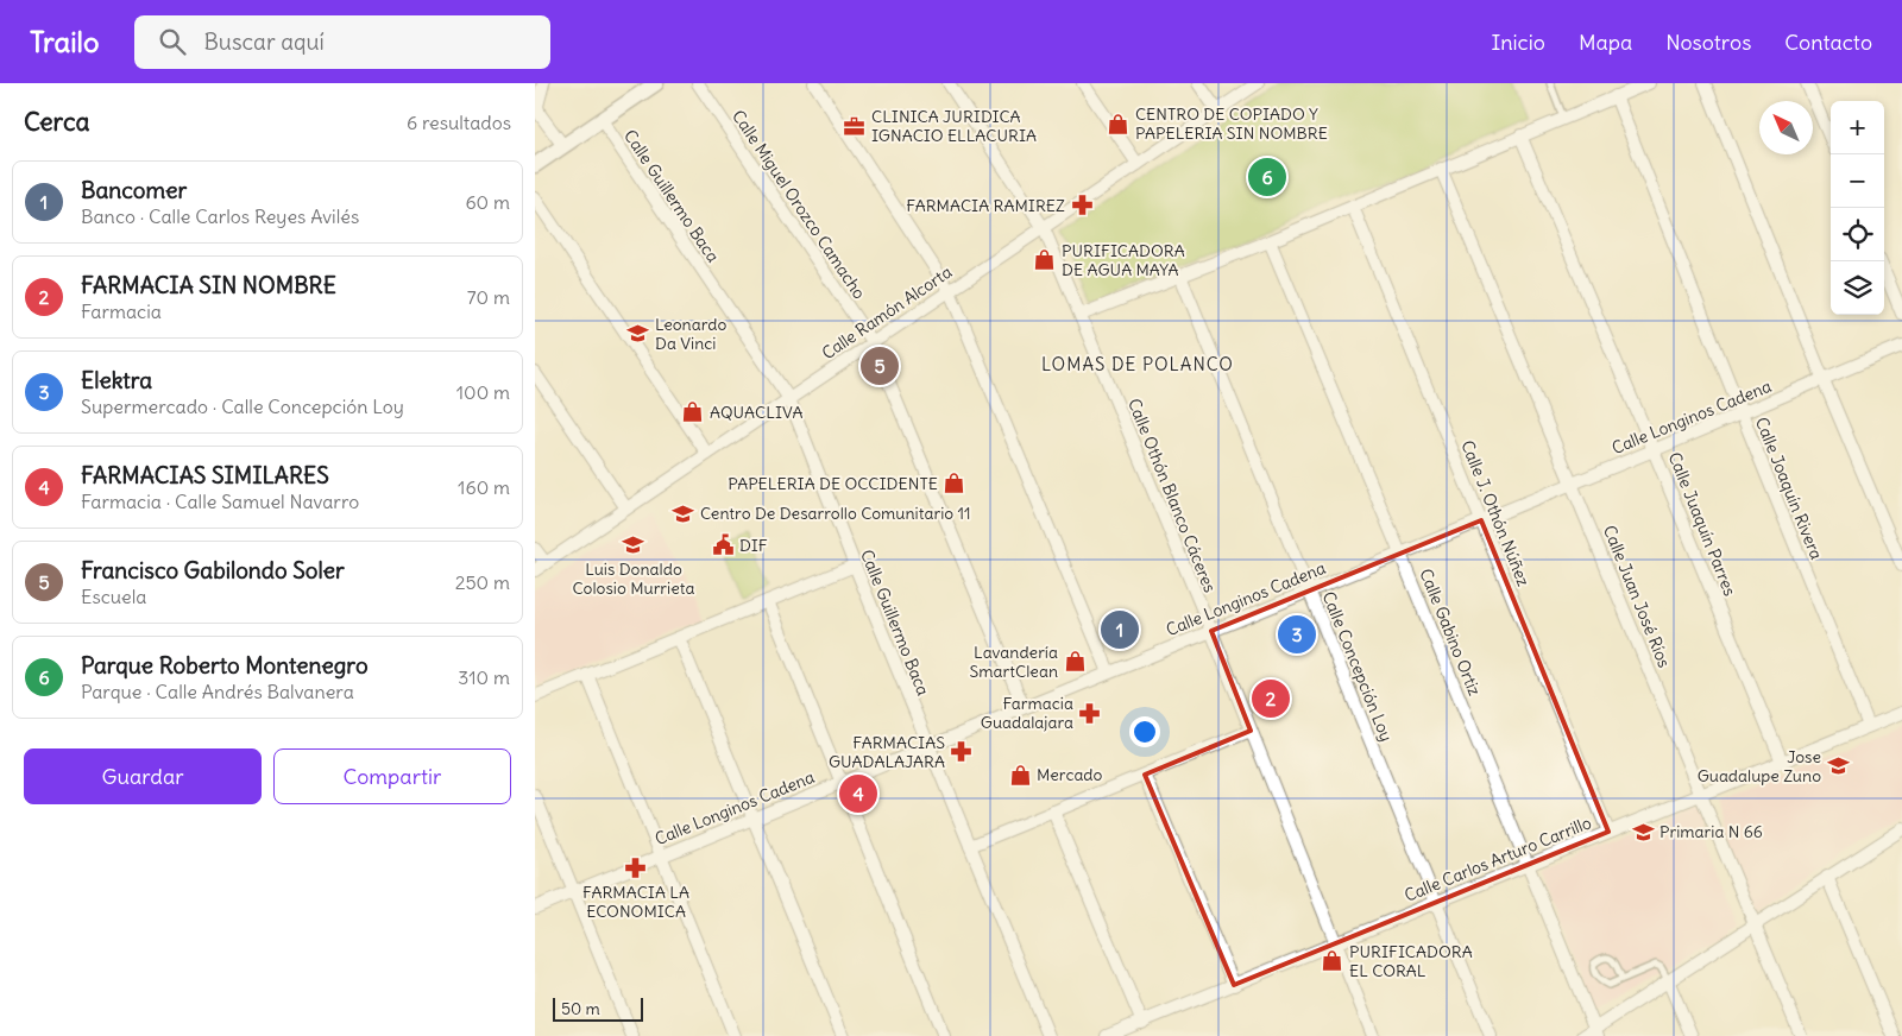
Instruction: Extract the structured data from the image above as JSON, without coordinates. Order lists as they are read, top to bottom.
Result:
{
  "streets": {
    "street": [
      "Calle Guillermo Baca",
      "Calle Miguel Orozco Camacho",
      "Calle Ramón Alcorta",
      "Calle Longinos Cadena",
      "Calle Joaquín Rivera",
      "Calle Othón Blanco Cáceres",
      "Calle J. Othón Núñez",
      "Calle Juaquín Parres",
      "Calle Juan José Ríos",
      "Calle Gabino Ortiz",
      "Calle Concepción Loy",
      "Calle Carlos Arturo Carrillo"
    ]
  },
  "crossings": [
    ["Calle Guillermo Baca", "Calle Ramón Alcorta"],
    ["Calle Guillermo Baca", "Calle Longinos Cadena"],
    ["Calle Miguel Orozco Camacho", "Calle Ramón Alcorta"],
    ["Calle Miguel Orozco Camacho", "Calle Longinos Cadena"],
    ["Calle Ramón Alcorta", "Calle Othón Blanco Cáceres"],
    ["Calle Longinos Cadena", "Calle Joaquín Rivera"],
    ["Calle Longinos Cadena", "Calle Othón Blanco Cáceres"],
    ["Calle Longinos Cadena", "Calle J. Othón Núñez"],
    ["Calle Longinos Cadena", "Calle Juaquín Parres"],
    ["Calle Longinos Cadena", "Calle Juan José Ríos"],
    ["Calle Longinos Cadena", "Calle Gabino Ortiz"],
    ["Calle Longinos Cadena", "Calle Concepción Loy"],
    ["Calle Joaquín Rivera", "Calle Carlos Arturo Carrillo"],
    ["Calle Othón Blanco Cáceres", "Calle Carlos Arturo Carrillo"],
    ["Calle J. Othón Núñez", "Calle Carlos Arturo Carrillo"],
    ["Calle Juaquín Parres", "Calle Carlos Arturo Carrillo"],
    ["Calle Juan José Ríos", "Calle Carlos Arturo Carrillo"],
    ["Calle Gabino Ortiz", "Calle Carlos Arturo Carrillo"],
    ["Calle Concepción Loy", "Calle Carlos Arturo Carrillo"]
  ],
  "districts": ["LOMAS DE POLANCO"],
  "places": {
    "shop": [
      "CENTRO DE COPIADO Y PAPELERIA SIN NOMBRE",
      "PURIFICADORA DE AGUA MAYA",
      "AQUACLIVA",
      "PAPELERIA DE OCCIDENTE",
      "Lavandería SmartClean",
      "Mercado",
      "PURIFICADORA EL CORAL"
    ],
    "office": ["CLINICA JURIDICA IGNACIO ELLACURIA"],
    "pharmacy": [
      "FARMACIA RAMIREZ",
      "Farmacia Guadalajara",
      "FARMACIAS GUADALAJARA",
      "FARMACIA LA ECONOMICA"
    ],
    "school or university": [
      "Leonardo Da Vinci",
      "Centro De Desarrollo Comunitario 11",
      "Luis Donaldo Colosio Murrieta",
      "Jose Guadalupe Zuno",
      "Primaria N 66"
    ],
    "public building": ["DIF"]
  },
  "scale_bar": "50 m",
  "north": "top left",
  "page": {
    "header": "Trailo",
    "search": "Buscar aquí",
    "nav": [
      "Inicio",
      "Mapa",
      "Nosotros",
      "Contacto"
    ],
    "heading": ["Cerca", "6 resultados"],
    "map_buttons": ["+", "−"],
    "pins": [
      "6",
      "5",
      "1",
      "3",
      "2",
      "4"
    ],
    "list": [
      {
        "mark": "1",
        "name": "Bancomer",
        "note": "Banco · Calle Carlos Reyes Avilés",
        "value": "60 m"
      },
      {
        "mark": "2",
        "name": "FARMACIA SIN NOMBRE",
        "note": "Farmacia",
        "value": "70 m"
      },
      {
        "mark": "3",
        "name": "Elektra",
        "note": "Supermercado · Calle Concepción Loy",
        "value": "100 m"
      },
      {
        "mark": "4",
        "name": "FARMACIAS SIMILARES",
        "note": "Farmacia · Calle Samuel Navarro",
        "value": "160 m"
      },
      {
        "mark": "5",
        "name": "Francisco Gabilondo Soler",
        "note": "Escuela",
        "value": "250 m"
      },
      {
        "mark": "6",
        "name": "Parque Roberto Montenegro",
        "note": "Parque · Calle Andrés Balvanera",
        "value": "310 m"
      }
    ],
    "buttons": ["Guardar", "Compartir"],
    "scale": "50 m"
  }
}
